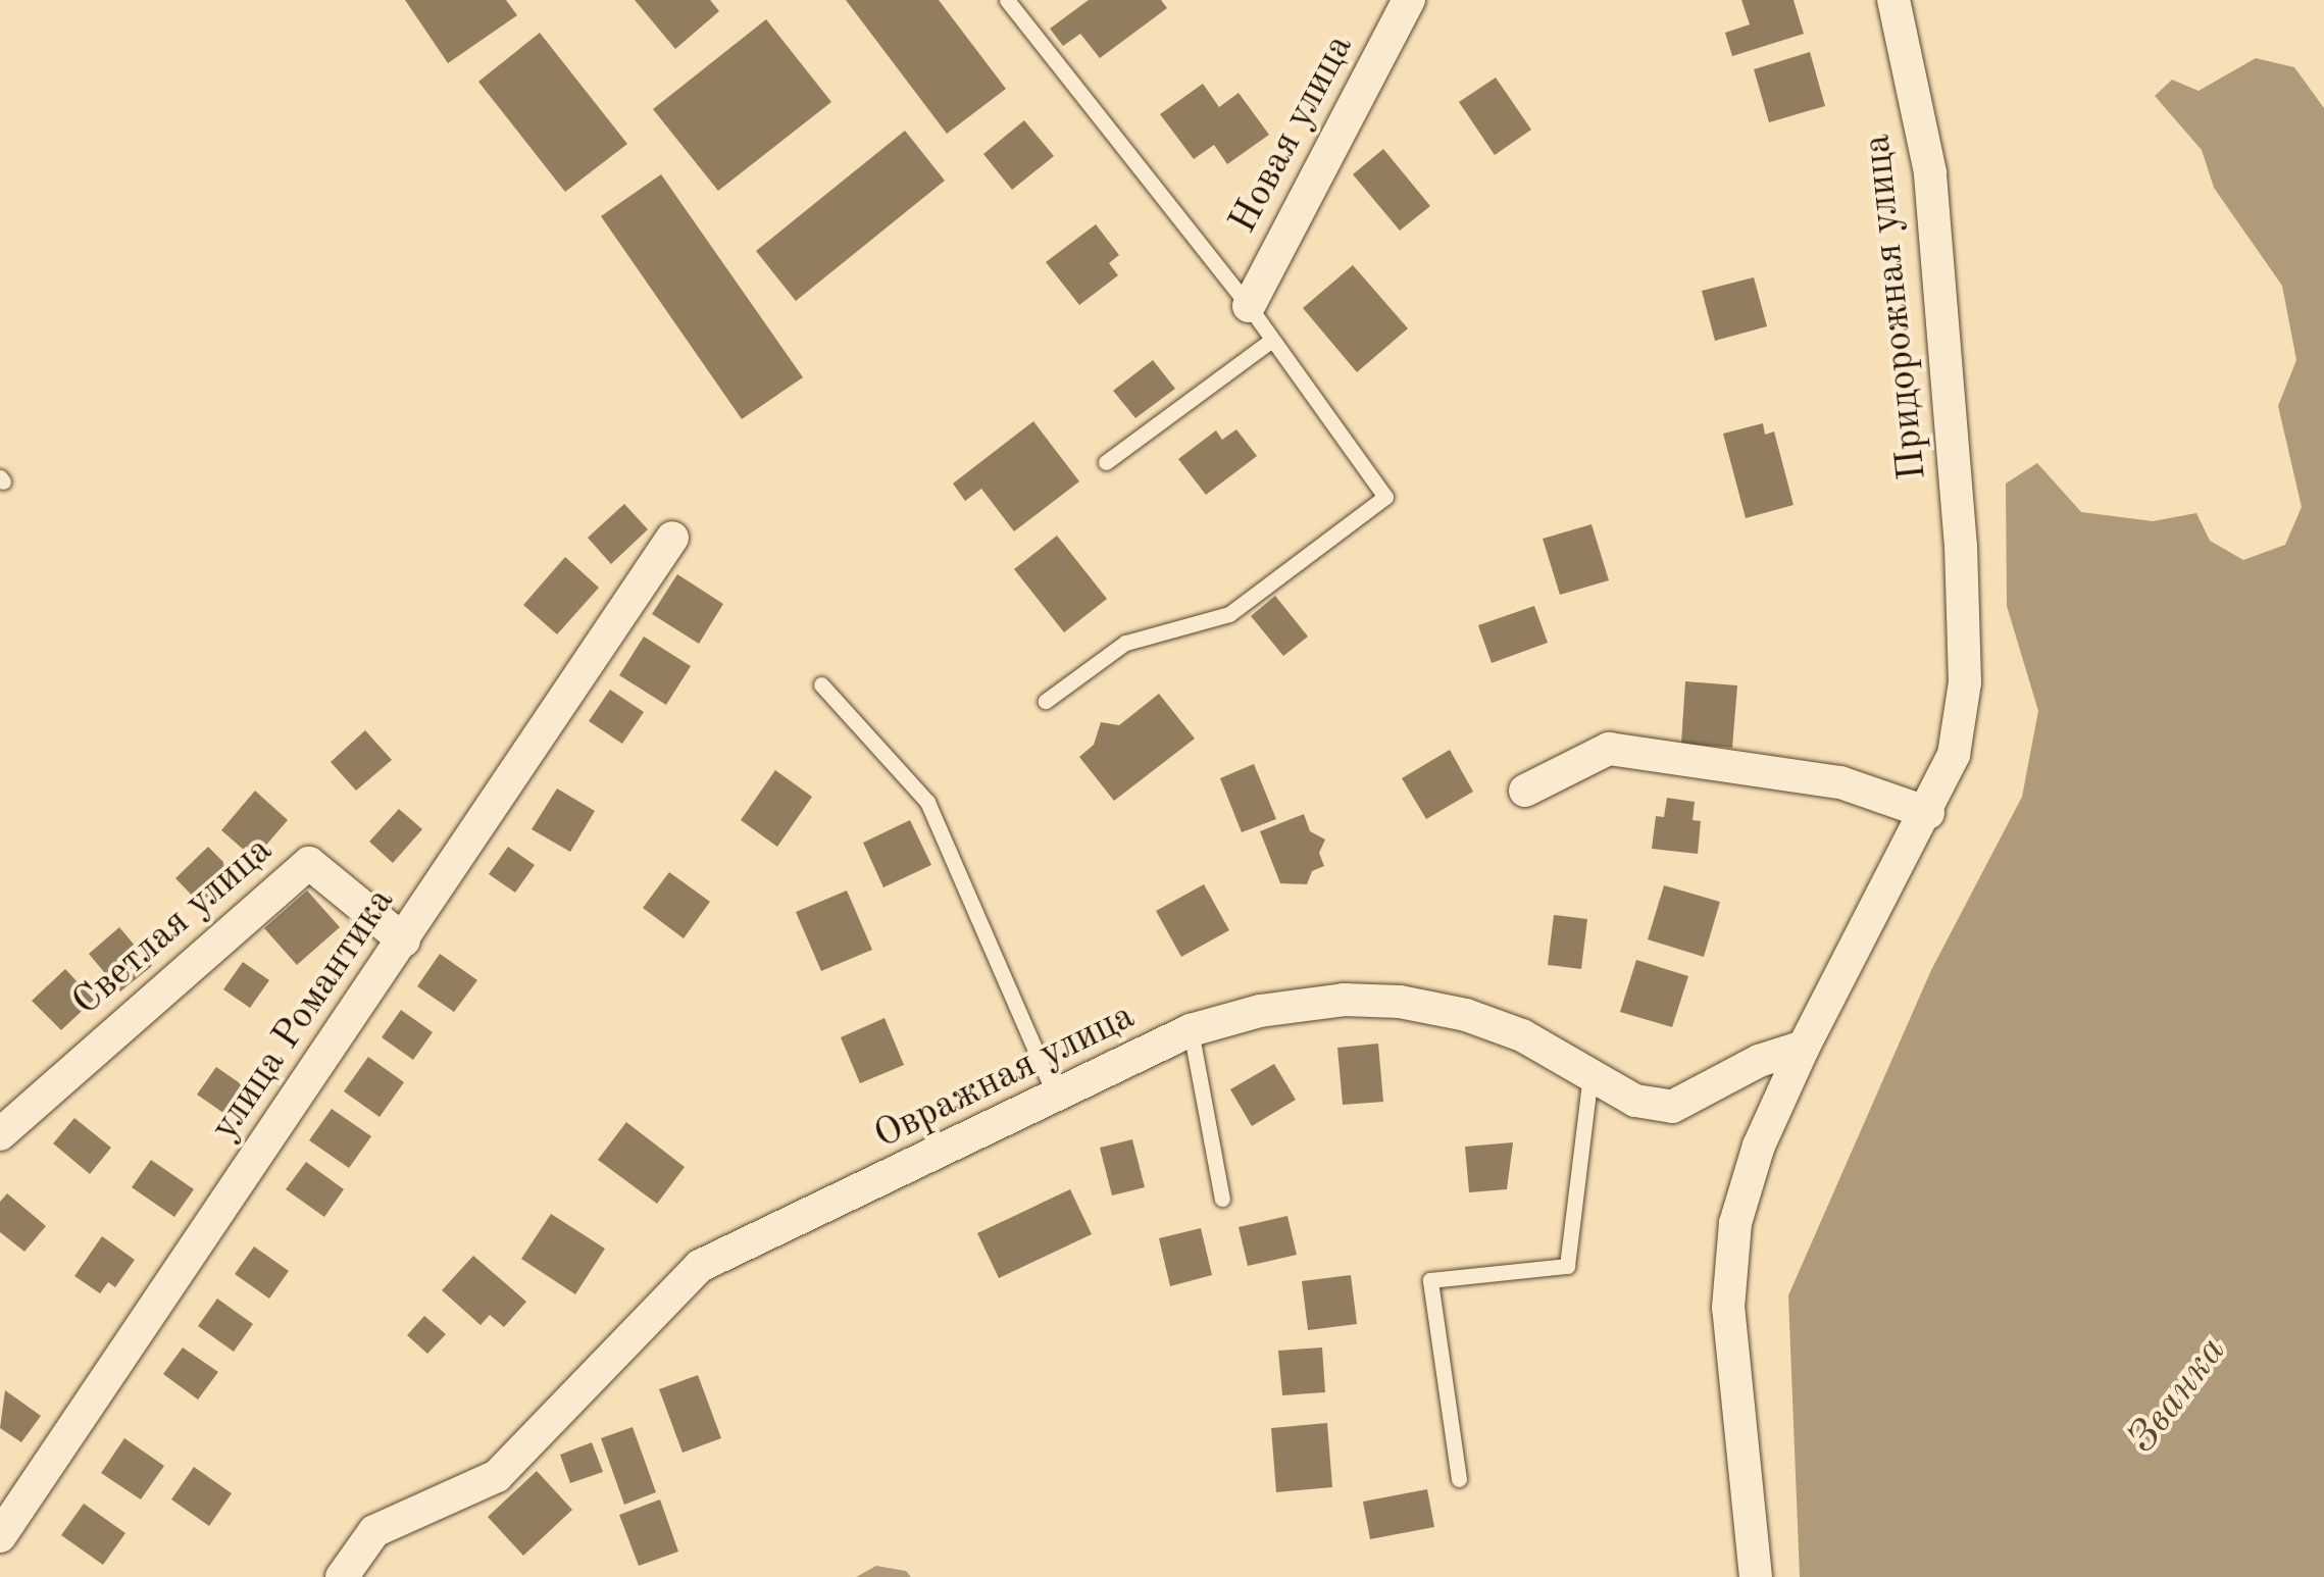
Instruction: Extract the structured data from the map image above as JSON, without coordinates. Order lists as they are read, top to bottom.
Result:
{
  "streets": {
    "street": [
      "Новая улица",
      "Придорожная улица",
      "Светлая улица",
      "улица Романтика",
      "Овражная улица"
    ]
  },
  "crossings": [
    ["Придорожная улица", "Овражная улица"],
    ["Светлая улица", "улица Романтика"]
  ],
  "water": ["Званка"]
}
